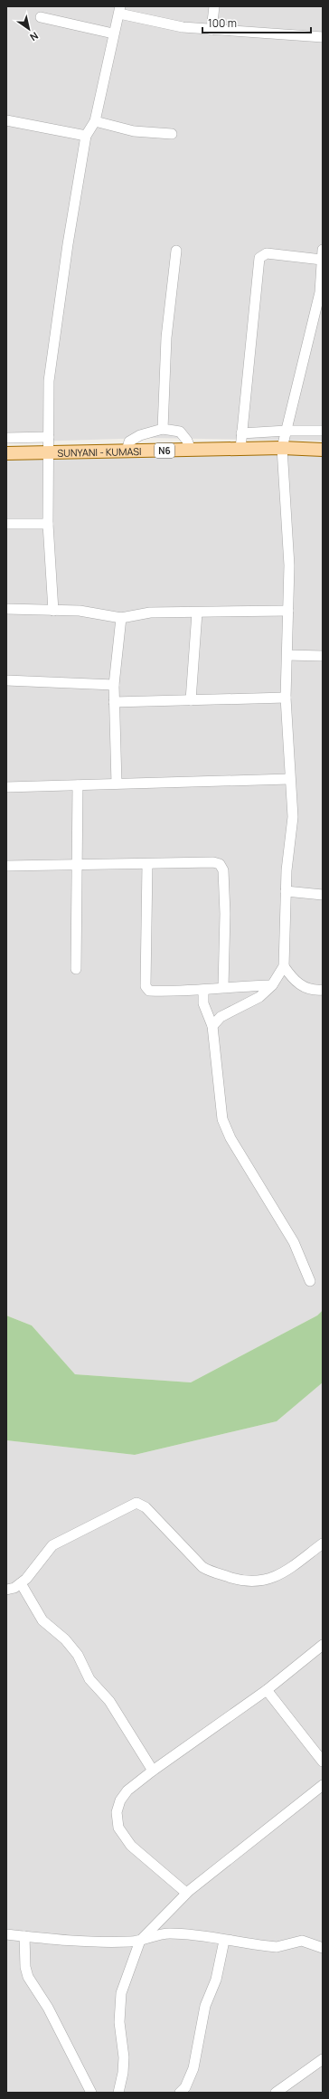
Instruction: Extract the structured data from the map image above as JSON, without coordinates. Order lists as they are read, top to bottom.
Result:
{
  "streets": {
    "main road": ["N6", "SUNYANI - KUMASI"]
  },
  "scale_bar": "100 m",
  "north": "bottom right"
}
